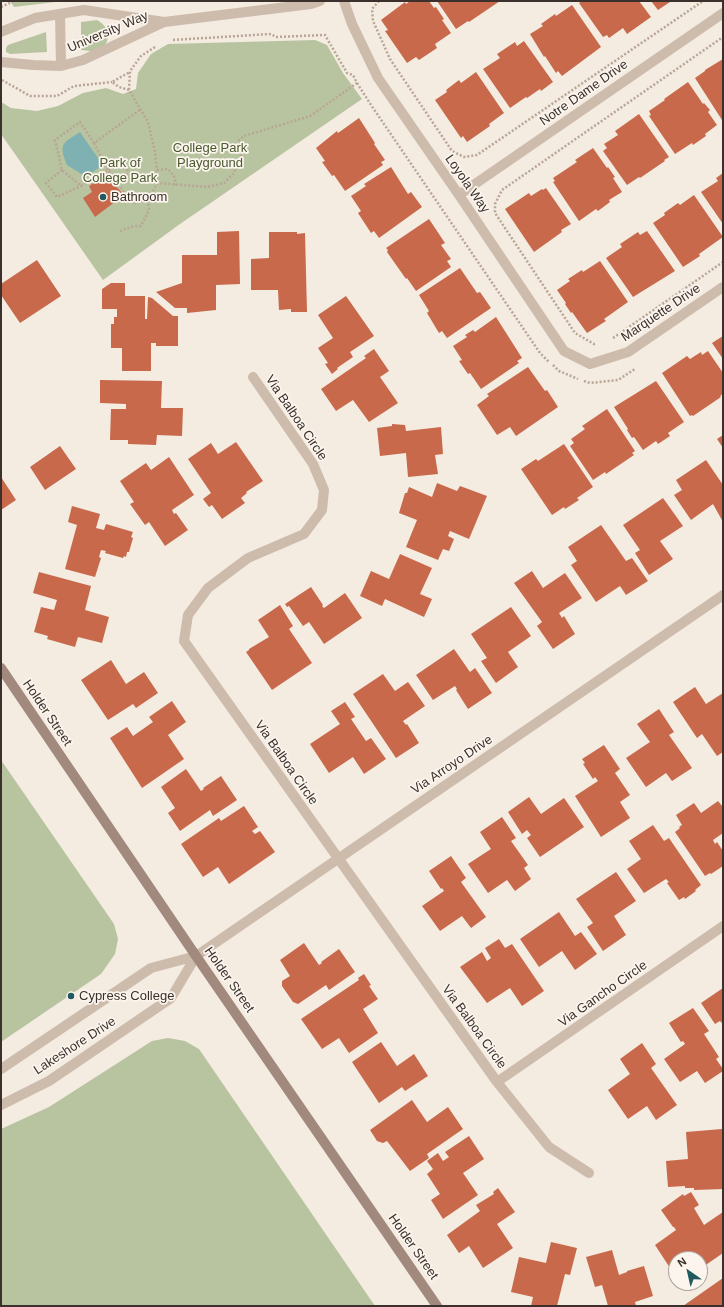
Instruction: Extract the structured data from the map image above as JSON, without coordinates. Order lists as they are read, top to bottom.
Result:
{
  "streets": {
    "street": [
      "University Way",
      "Notre Dame Drive",
      "Loyola Way",
      "Marquette Drive",
      "Via Balboa Circle",
      "Holder Street",
      "Via Arroyo Drive",
      "Via Gancho Circle",
      "Lakeshore Drive"
    ]
  },
  "crossings": [
    ["Notre Dame Drive", "Loyola Way"],
    ["Loyola Way", "Marquette Drive"],
    ["Via Balboa Circle", "Via Arroyo Drive"],
    ["Via Balboa Circle", "Via Gancho Circle"],
    ["Holder Street", "Via Arroyo Drive"],
    ["Holder Street", "Lakeshore Drive"],
    ["Via Arroyo Drive", "Lakeshore Drive"]
  ],
  "parks": ["College Park Playground", "Park of College Park"],
  "places": ["Bathroom", "Cypress College"],
  "north": "top left"
}
